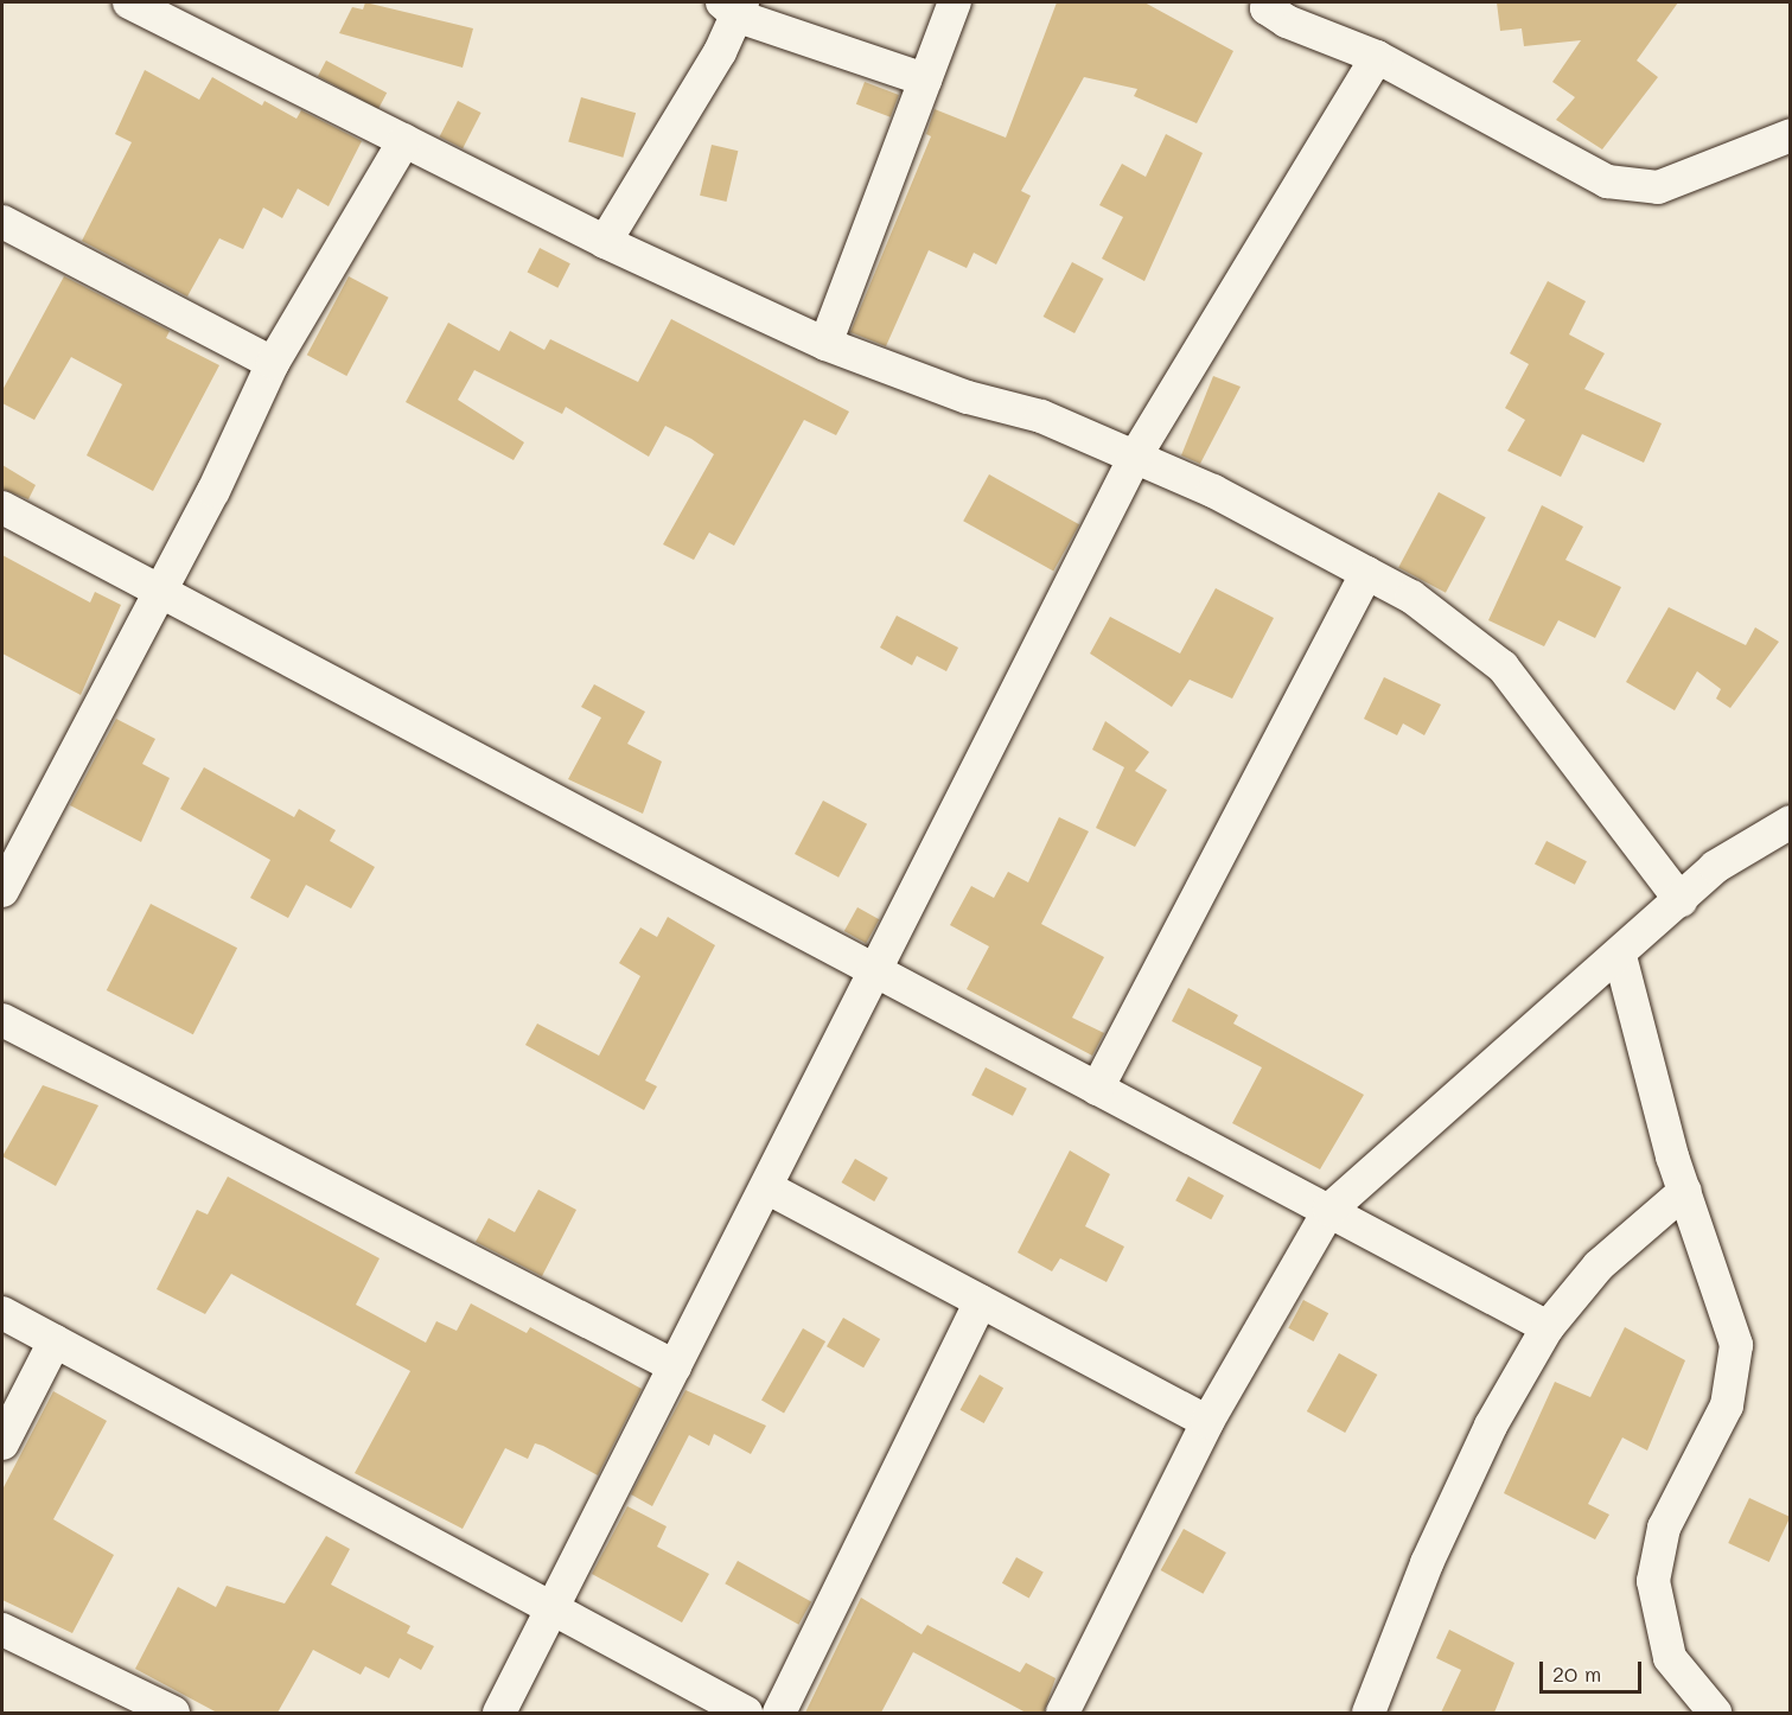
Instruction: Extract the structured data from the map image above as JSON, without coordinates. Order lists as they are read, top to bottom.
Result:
{
  "scale_bar": "20 m"
}
